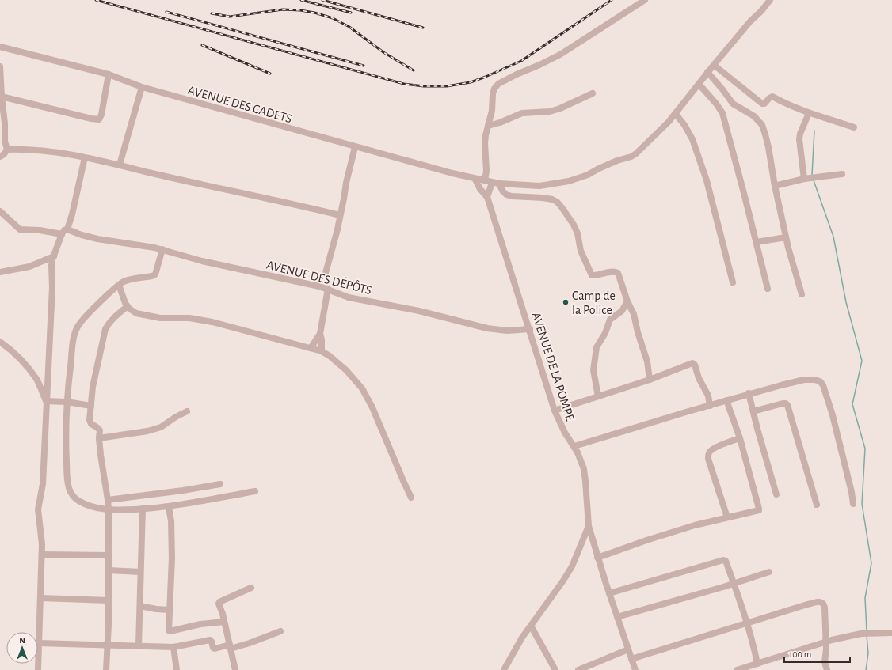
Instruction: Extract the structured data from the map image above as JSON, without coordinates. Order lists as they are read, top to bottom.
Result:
{
  "streets": {
    "street": ["AVENUE DES CADETS", "AVENUE DES DÉPÔTS", "AVENUE DE LA POMPE"]
  },
  "crossings": [
    ["AVENUE DES CADETS", "AVENUE DE LA POMPE"],
    ["AVENUE DES DÉPÔTS", "AVENUE DE LA POMPE"]
  ],
  "places": ["Camp de la Police"],
  "scale_bar": "100 m",
  "north": "top"
}
